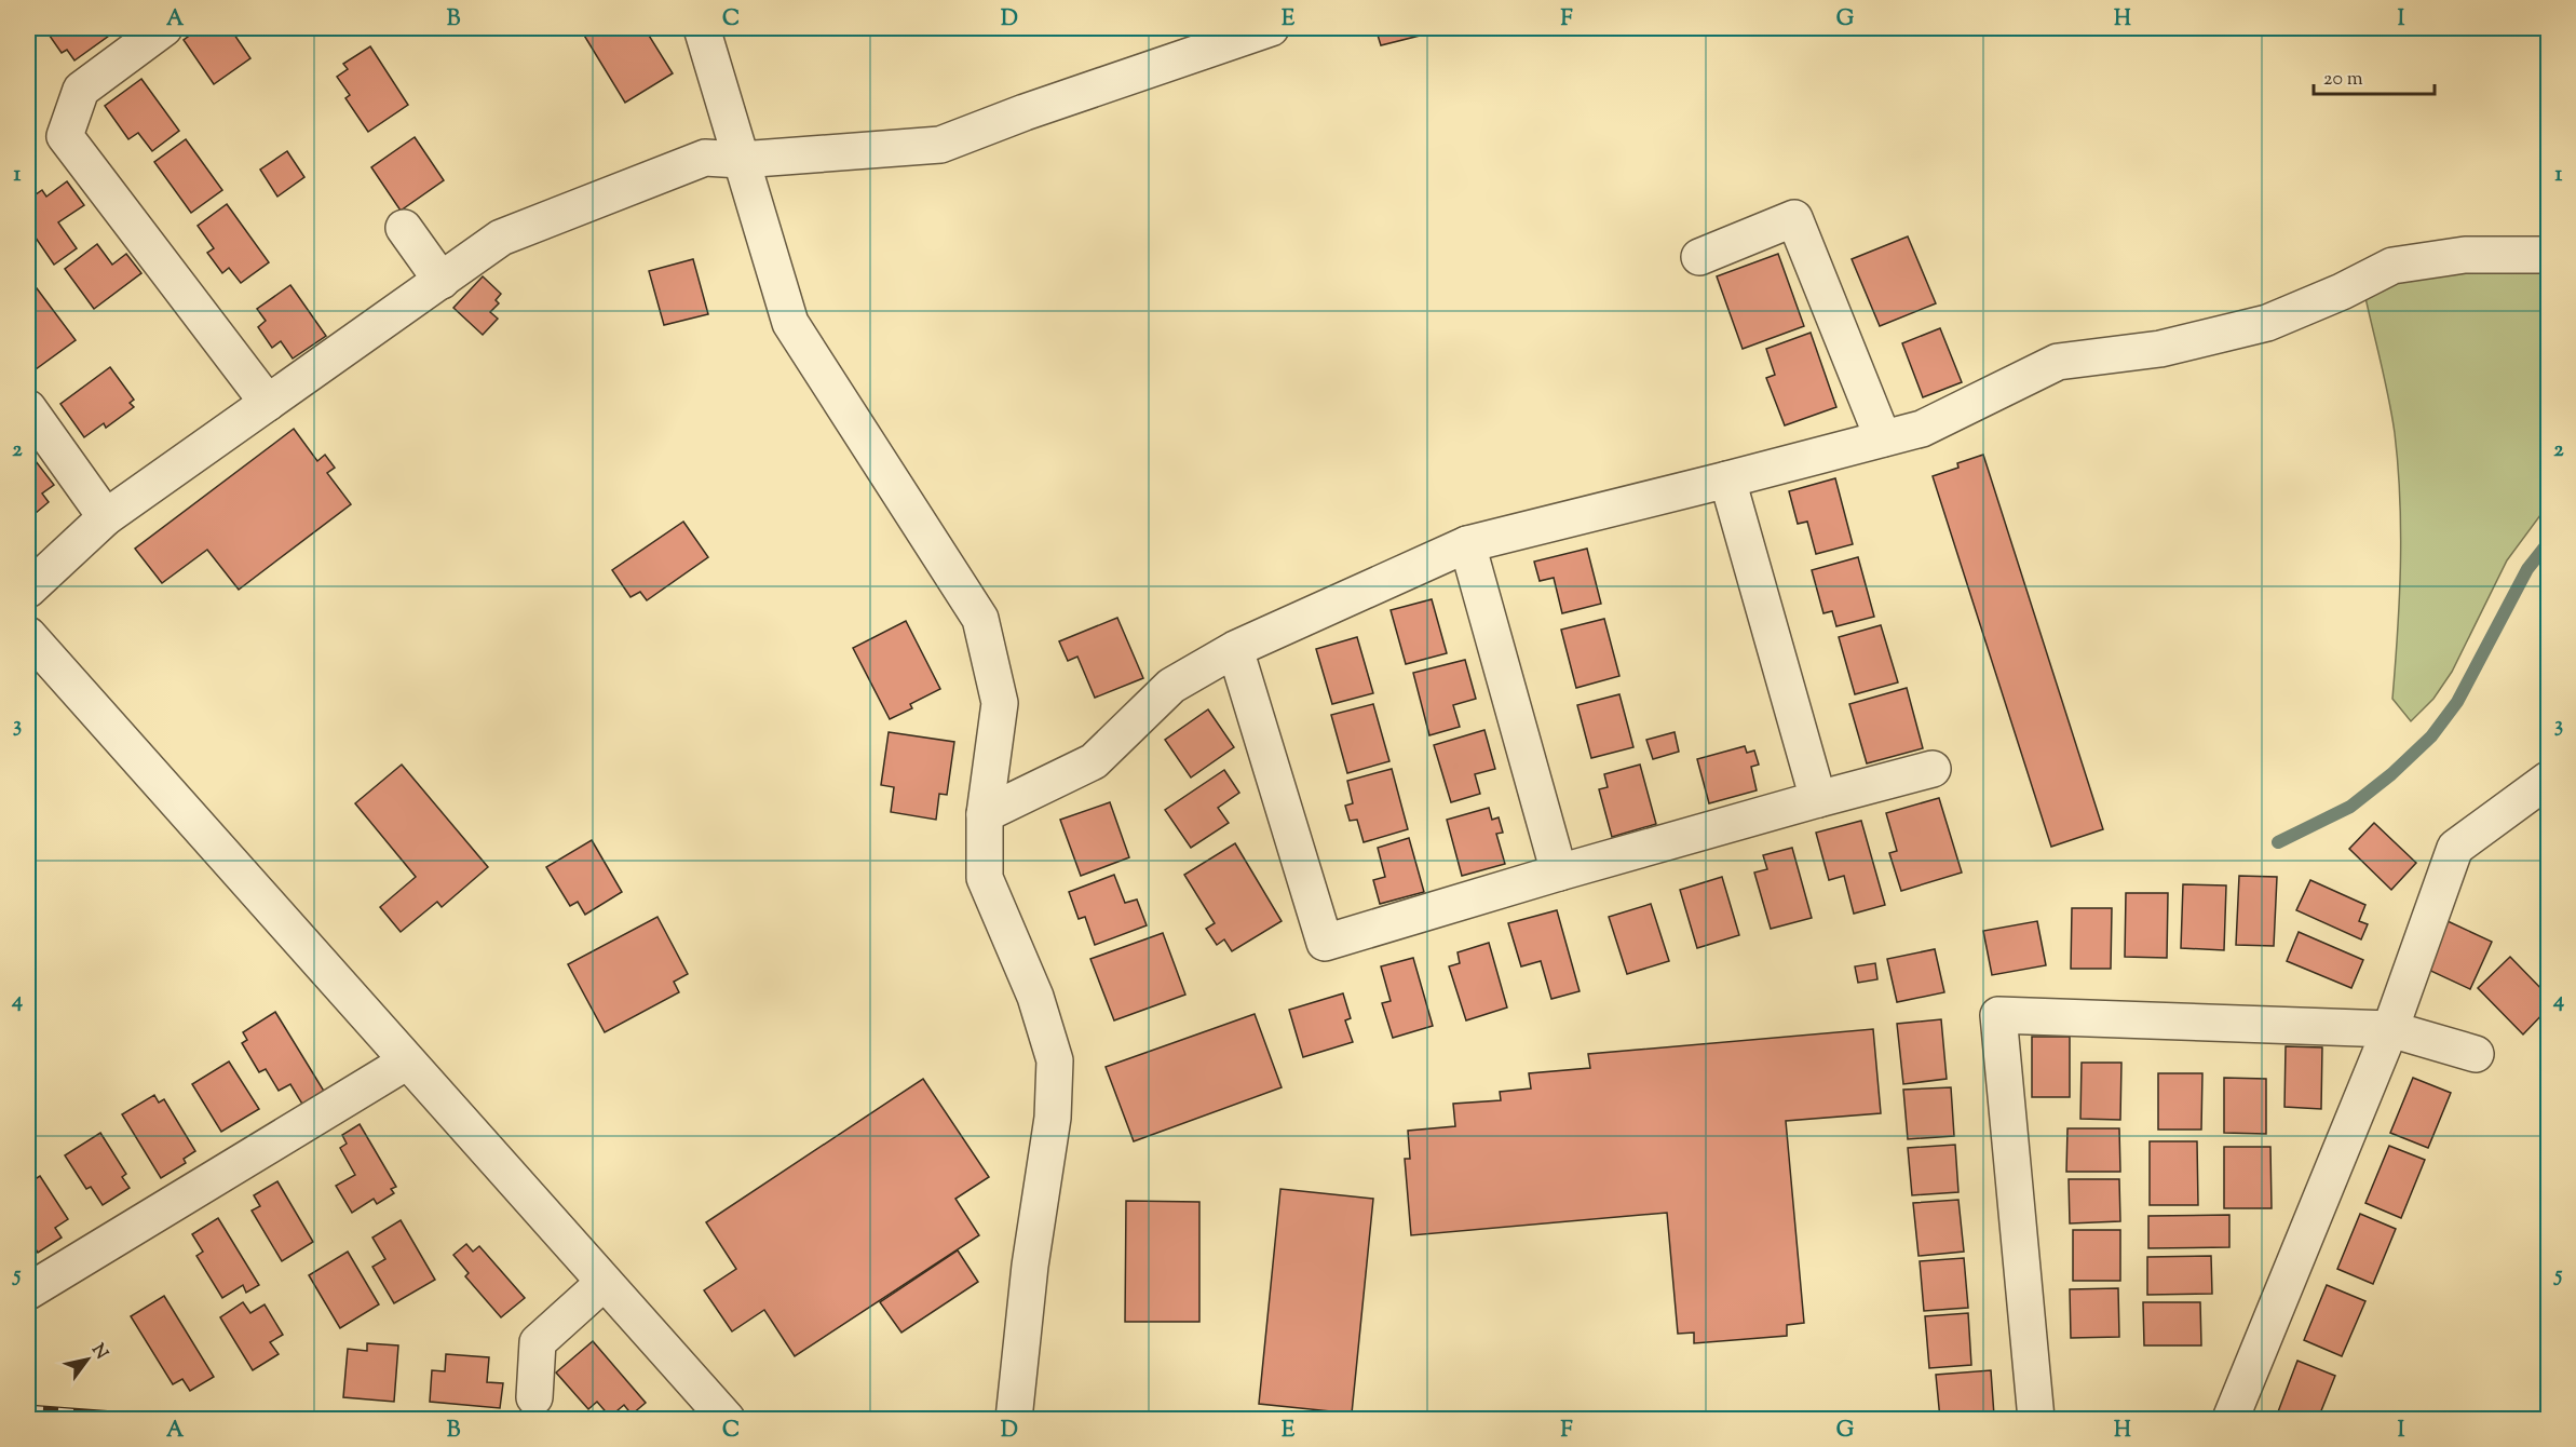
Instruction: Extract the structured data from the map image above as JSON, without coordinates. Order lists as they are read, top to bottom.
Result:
{
  "scale_bar": "20 m",
  "north": "top right",
  "grid": {
    "columns": [
      "A",
      "B",
      "C",
      "D",
      "E",
      "F",
      "G",
      "H",
      "I"
    ],
    "rows": [
      "1",
      "2",
      "3",
      "4",
      "5"
    ]
  }
}
